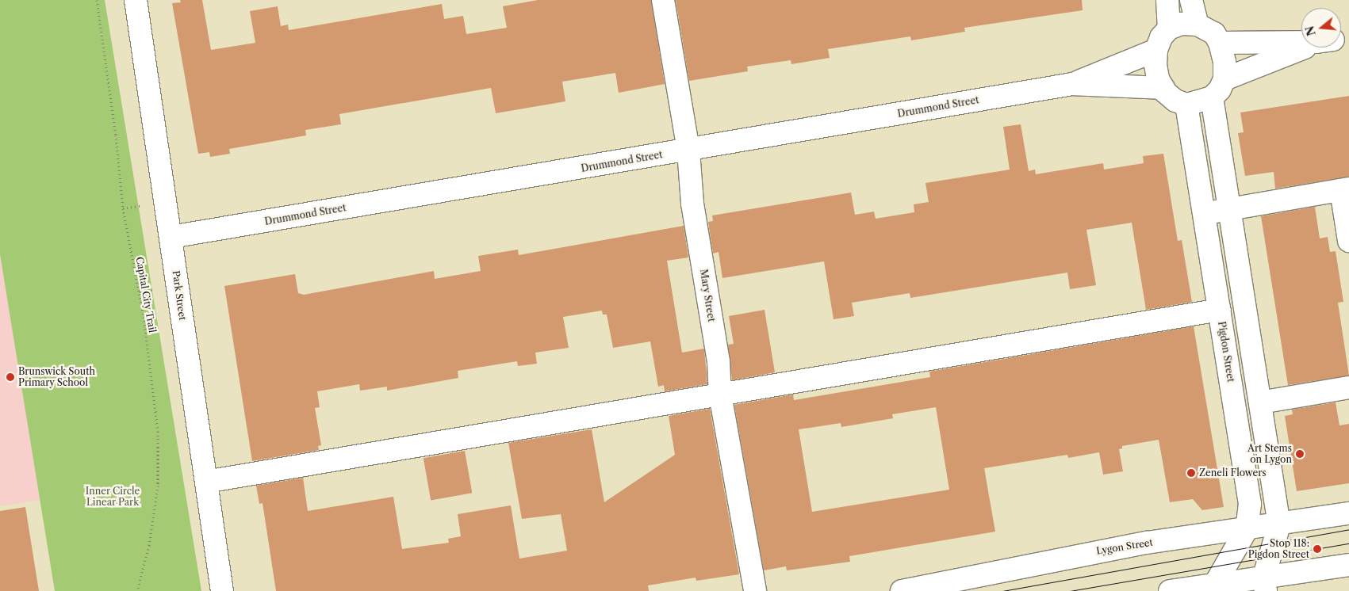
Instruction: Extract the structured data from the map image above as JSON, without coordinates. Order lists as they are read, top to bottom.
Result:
{
  "streets": {
    "street": [
      "Drummond Street",
      "Park Street",
      "Mary Street",
      "Pigdon Street",
      "Lygon Street"
    ],
    "path": ["Capital City Trail"]
  },
  "crossings": [
    ["Drummond Street", "Park Street"],
    ["Drummond Street", "Mary Street"],
    ["Drummond Street", "Pigdon Street"],
    ["Pigdon Street", "Lygon Street"]
  ],
  "parks": ["Inner Circle Linear Park"],
  "places": [
    "Brunswick South Primary School",
    "Art Stems on Lygon",
    "Zeneli Flowers",
    "Stop 118: Pigdon Street"
  ],
  "north": "left"
}
